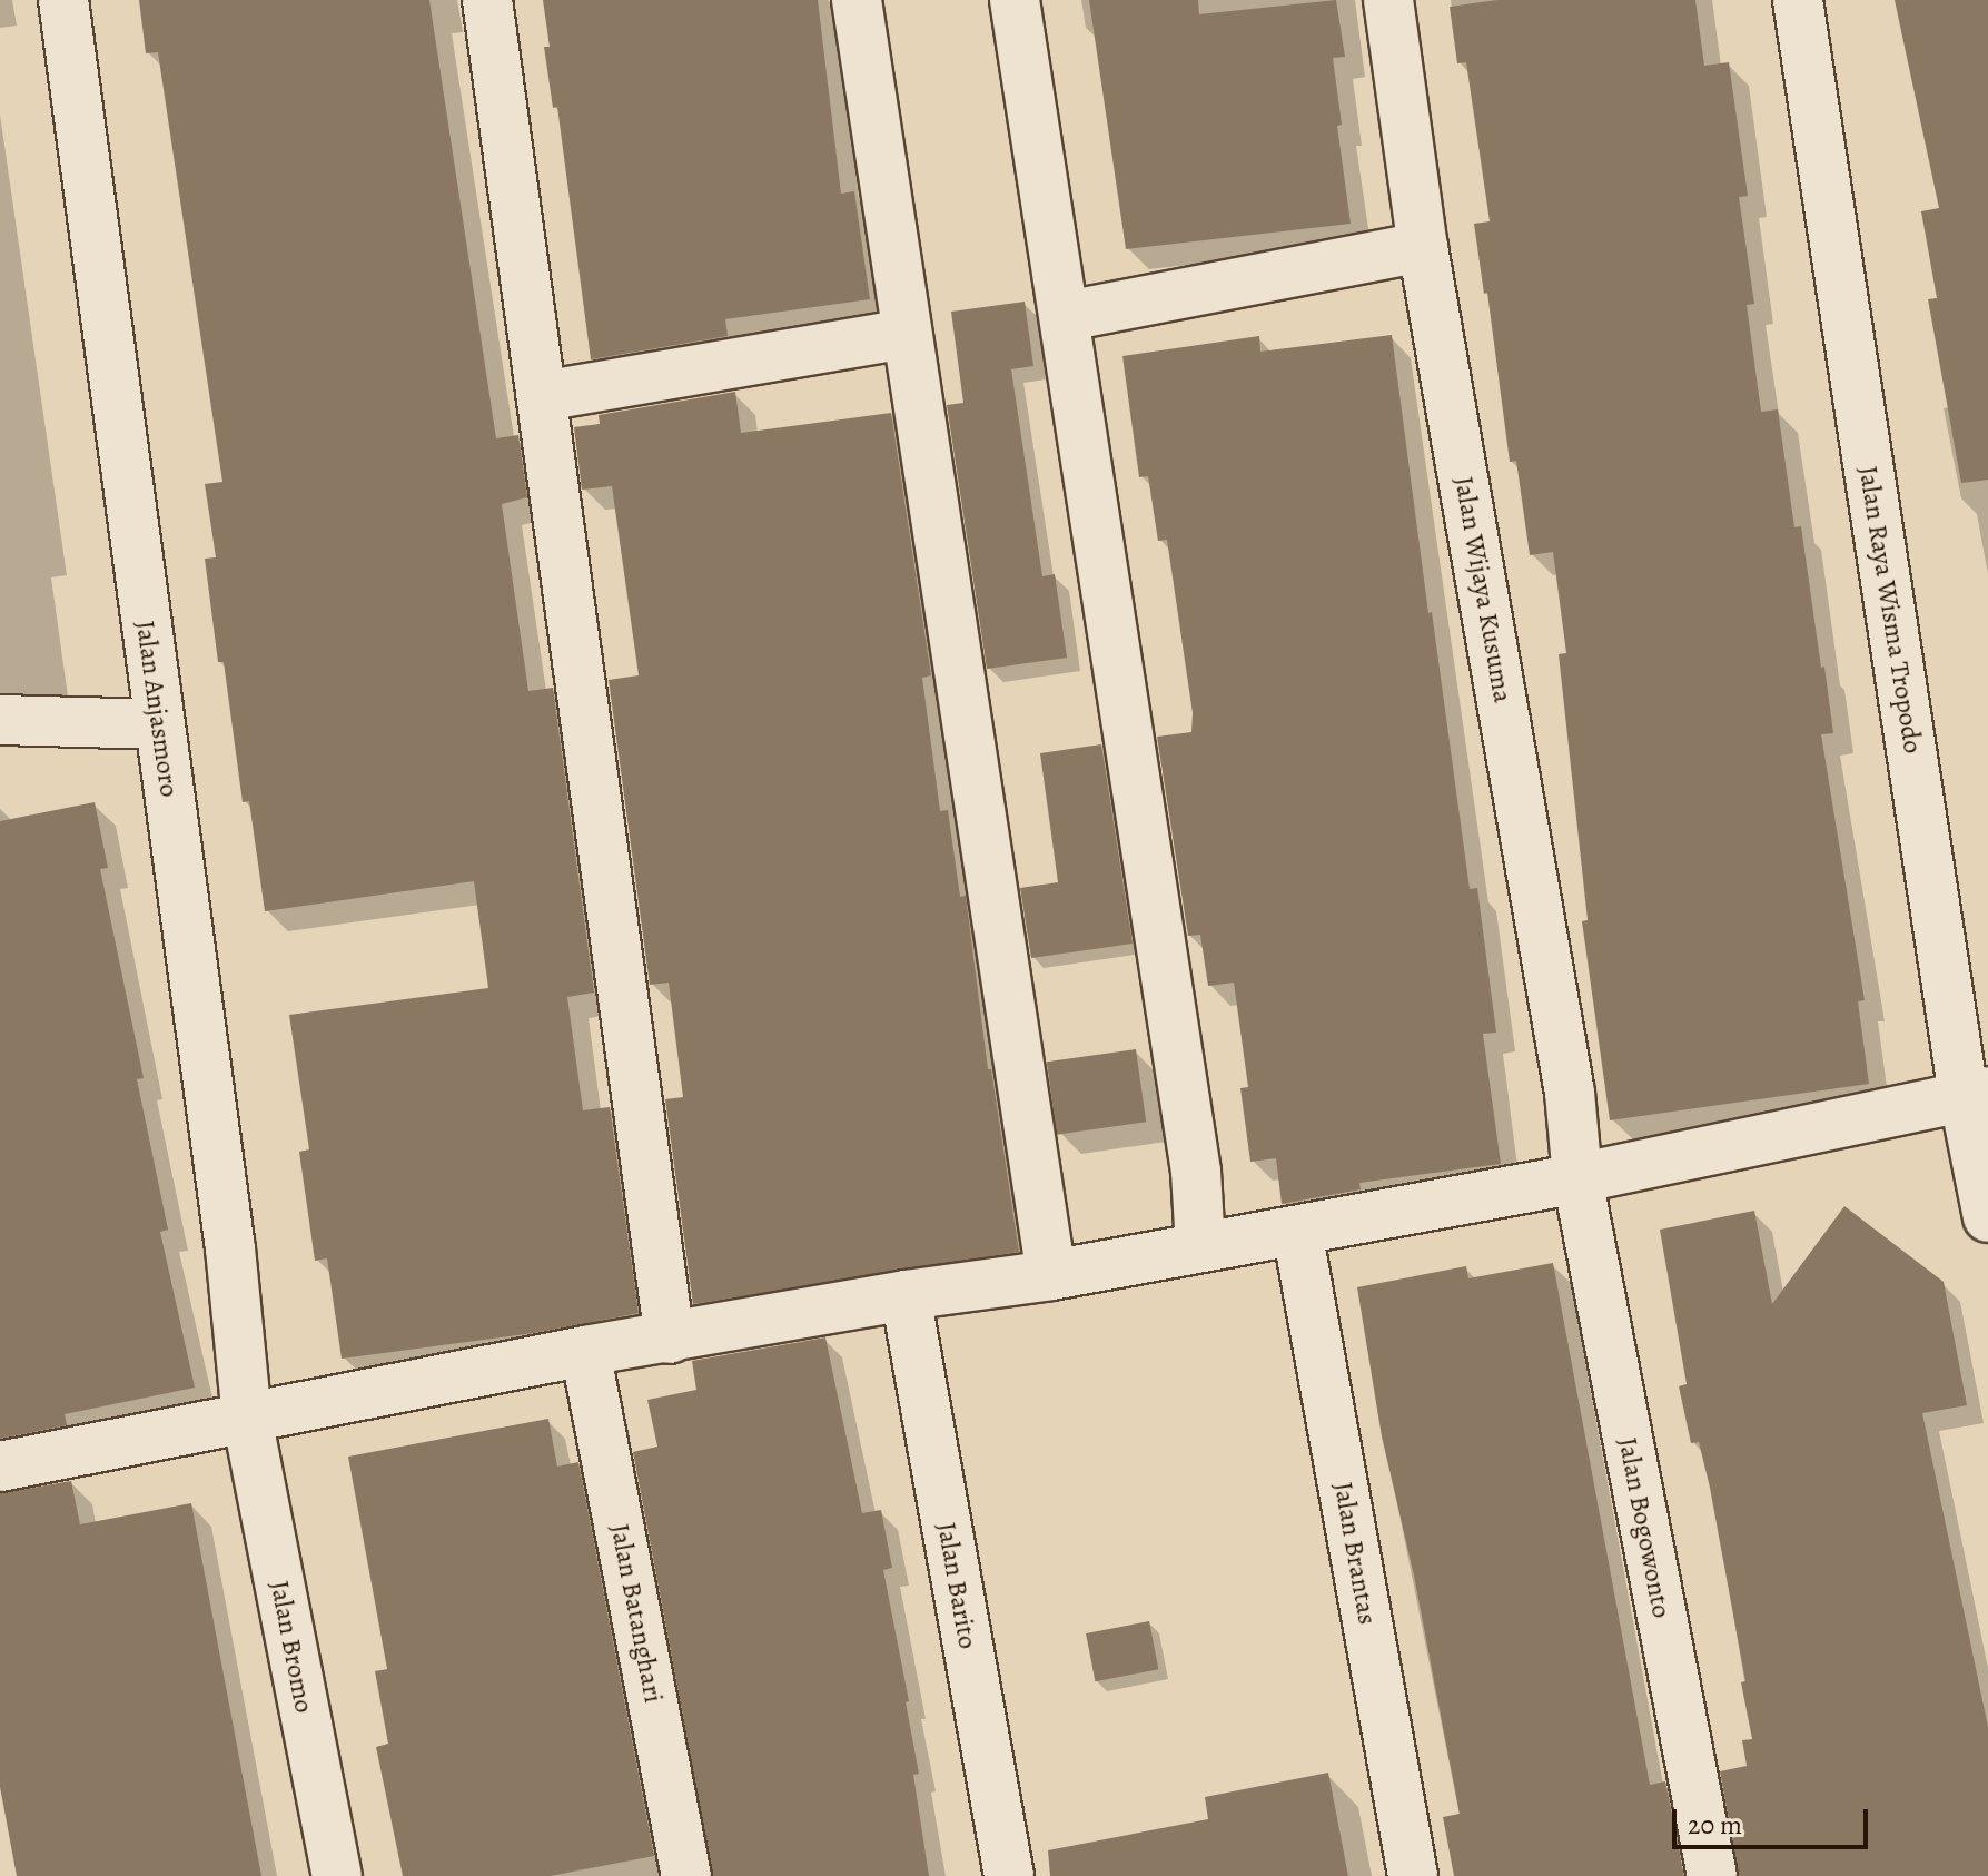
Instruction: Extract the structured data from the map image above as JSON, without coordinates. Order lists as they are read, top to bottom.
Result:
{
  "streets": {
    "street": [
      "Jalan Wijaya Kusuma",
      "Jalan Raya Wisma Tropodo",
      "Jalan Anjasmoro",
      "Jalan Bogowonto",
      "Jalan Brantas",
      "Jalan Barito",
      "Jalan Batanghari",
      "Jalan Bromo"
    ]
  },
  "crossings": [
    ["Jalan Wijaya Kusuma", "Jalan Bogowonto"],
    ["Jalan Anjasmoro", "Jalan Bromo"]
  ],
  "scale_bar": "20 m"
}
